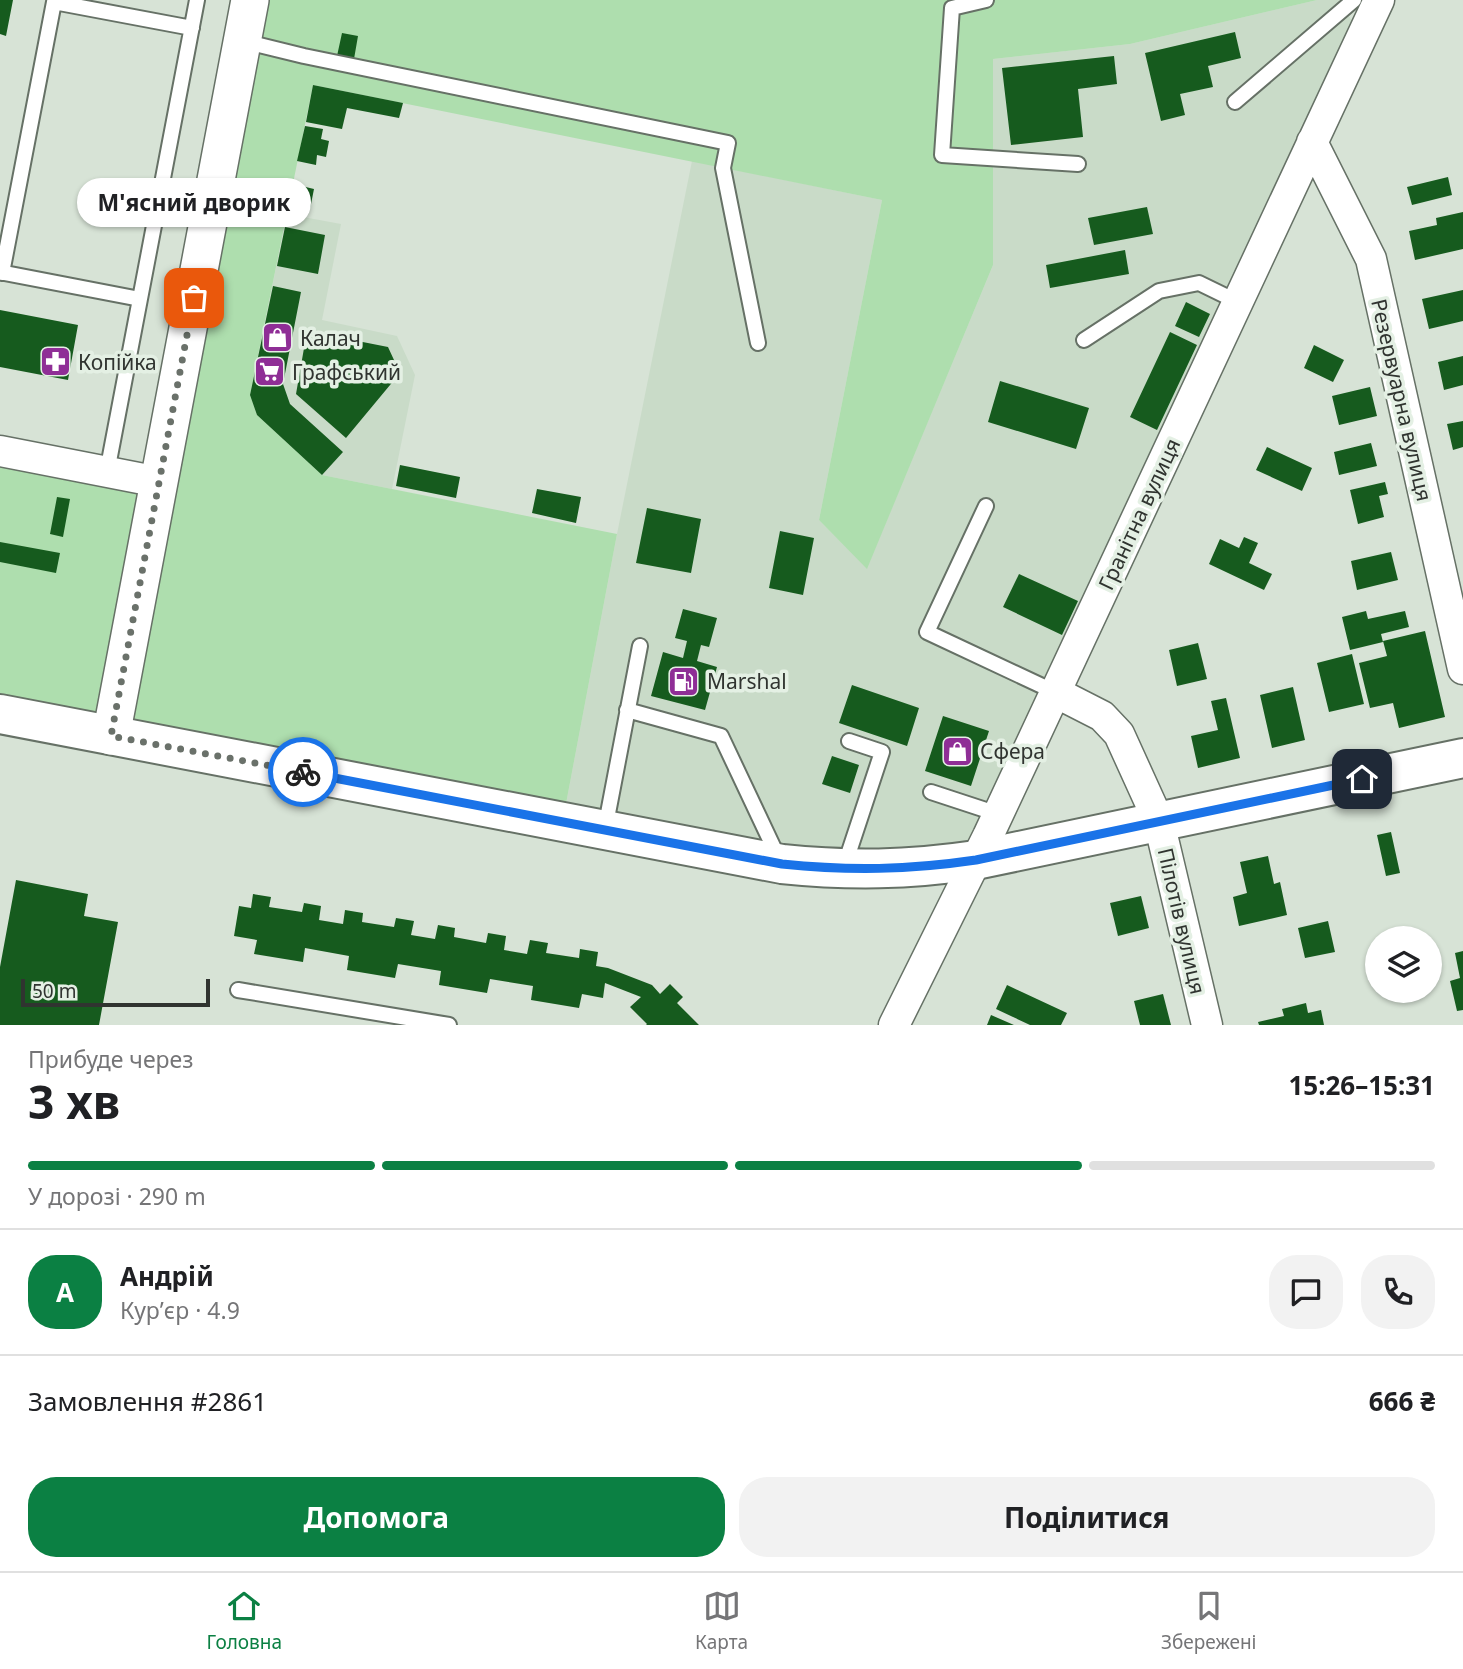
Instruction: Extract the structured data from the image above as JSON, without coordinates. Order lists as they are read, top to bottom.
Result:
{
  "streets": {
    "street": ["Резервуарна вулиця", "Гранітна вулиця", "Пілотів вулиця"]
  },
  "crossings": [
    ["Резервуарна вулиця", "Гранітна вулиця"],
    ["Гранітна вулиця", "Пілотів вулиця"]
  ],
  "places": {
    "other": ["М'ясний дворик"],
    "shop": ["Калач", "Сфера"],
    "pharmacy": ["Копійка"],
    "supermarket": ["Графський"],
    "fuel station": ["Marshal"]
  },
  "scale_bar": "50 m",
  "page": {
    "bubble": "М'ясний дворик",
    "scale": "50 m",
    "heading": ["3 хв", "Прибуде через", "15:26–15:31"],
    "panel": [
      "Андрій",
      "Кур’єр · 4.9",
      "Замовлення #2861",
      "666 ₴"
    ],
    "bar": "У дорозі · 290 m",
    "round": "А",
    "buttons": ["Допомога", "Поділитися"],
    "tabs": ["Головна", "Карта", "Збережені"]
  }
}
